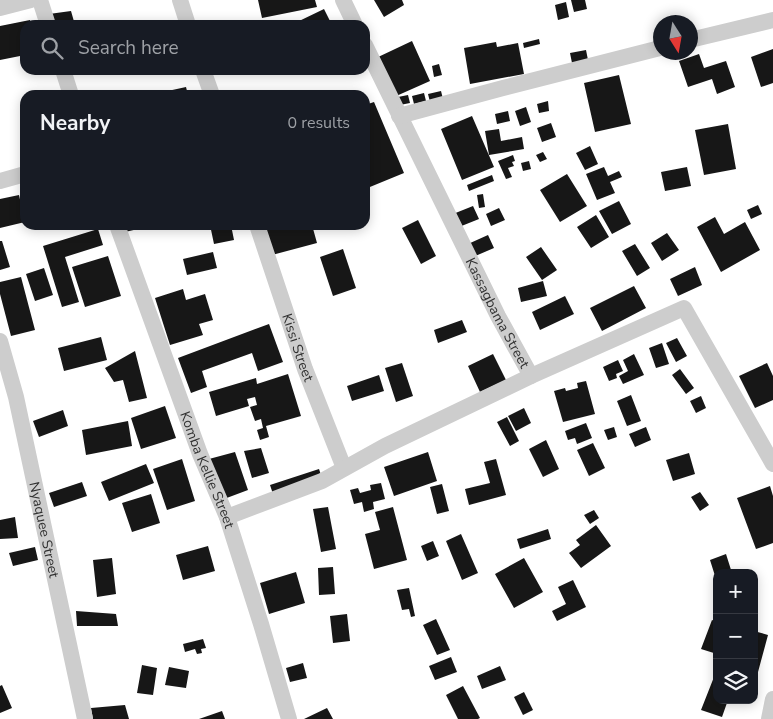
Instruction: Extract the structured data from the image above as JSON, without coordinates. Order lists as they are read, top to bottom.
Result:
{
  "streets": {
    "street": [
      "Kassagbama Street",
      "Kissi Street",
      "Komba Kellie Street",
      "Nyaquee Street"
    ]
  },
  "north": "bottom",
  "page": {
    "search": "Search here",
    "heading": ["Nearby", "0 results"],
    "map_buttons": ["+", "−"]
  }
}
